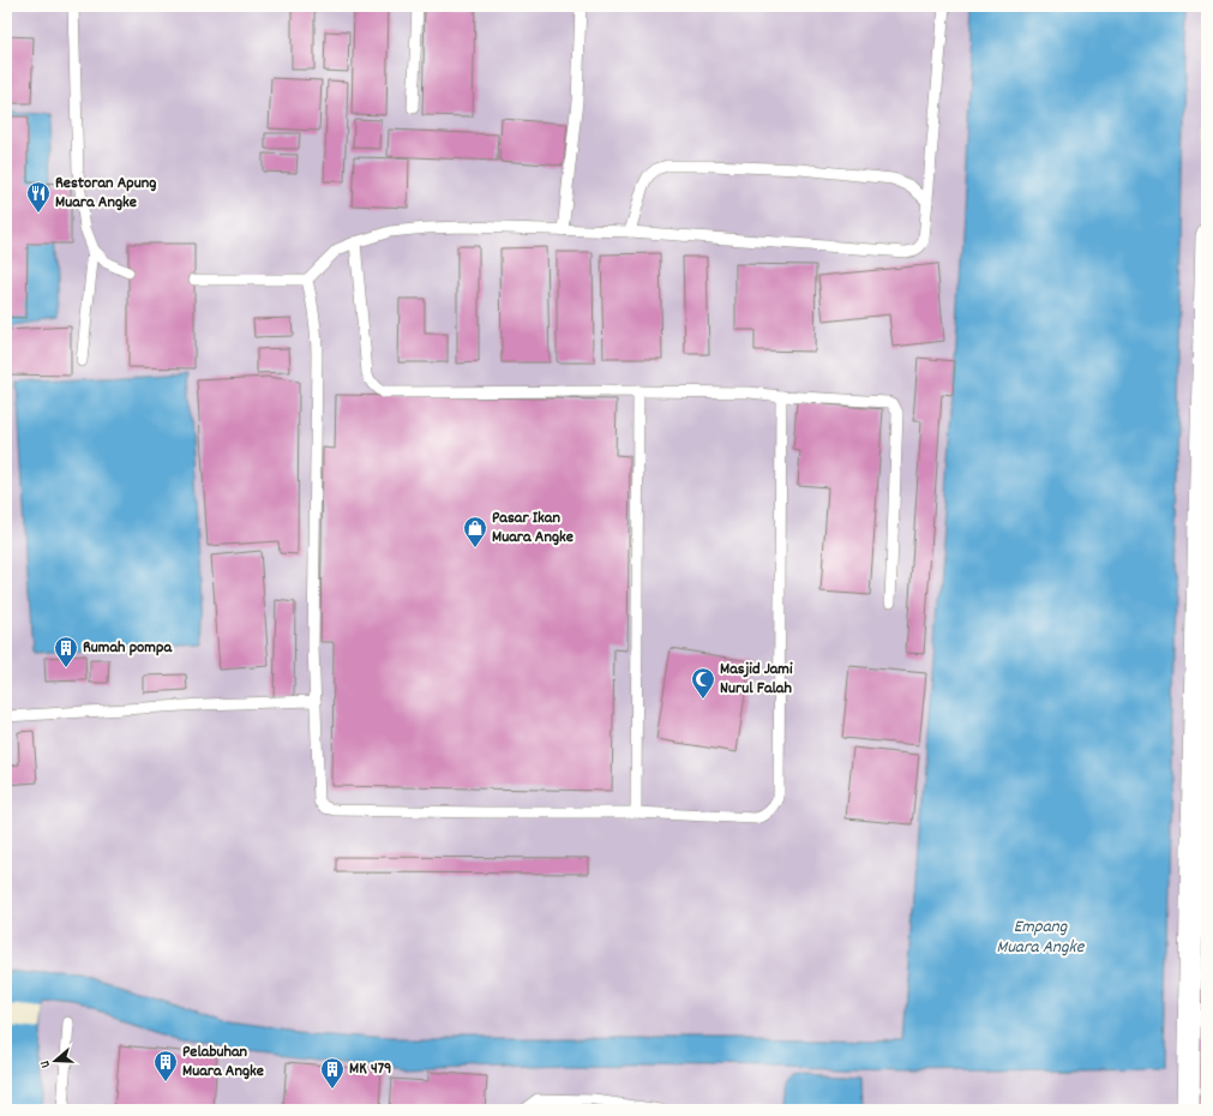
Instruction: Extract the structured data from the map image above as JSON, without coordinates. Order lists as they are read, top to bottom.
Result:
{
  "water": ["Empang Muara Angke"],
  "places": {
    "restaurant": ["Restoran Apung Muara Angke"],
    "shop": ["Pasar Ikan Muara Angke"],
    "building": ["Rumah pompa", "Pelabuhan Muara Angke", "MK 479"],
    "mosque": ["Masjid Jami Nurul Falah"]
  },
  "north": "left"
}
